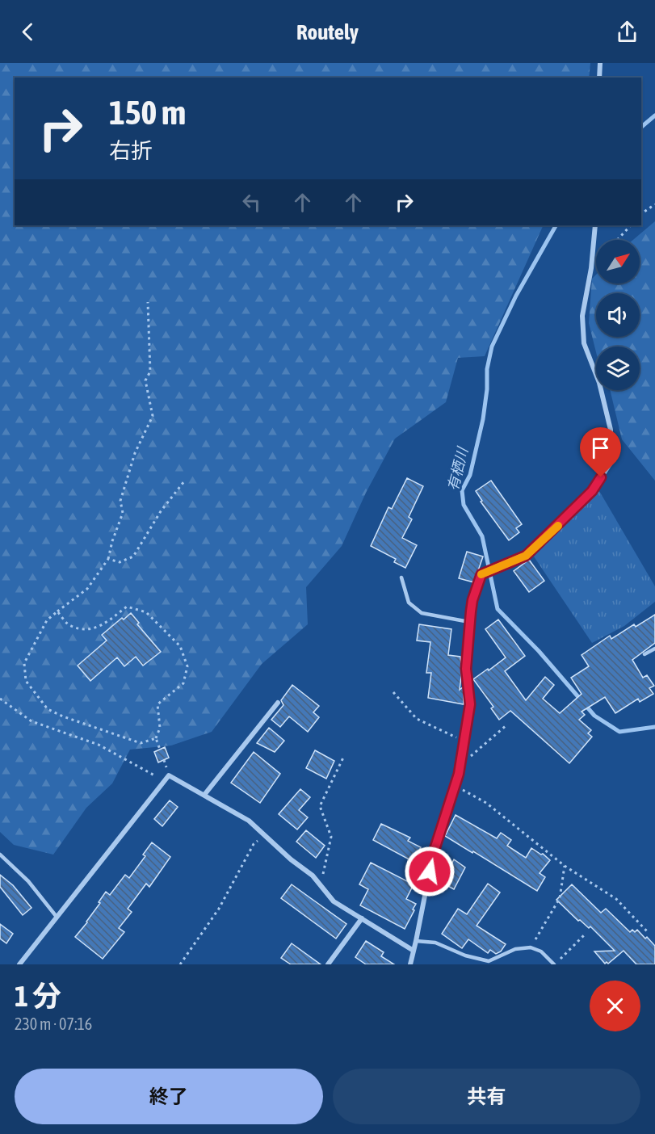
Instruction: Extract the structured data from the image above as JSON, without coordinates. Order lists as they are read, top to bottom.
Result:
{
  "water": ["有栖川"],
  "north": "top right",
  "page": {
    "header": "Routely",
    "turn": ["150 m", "右折"],
    "heading": ["1 分", "230 m · 07:16"],
    "buttons": ["終了", "共有"]
  }
}
